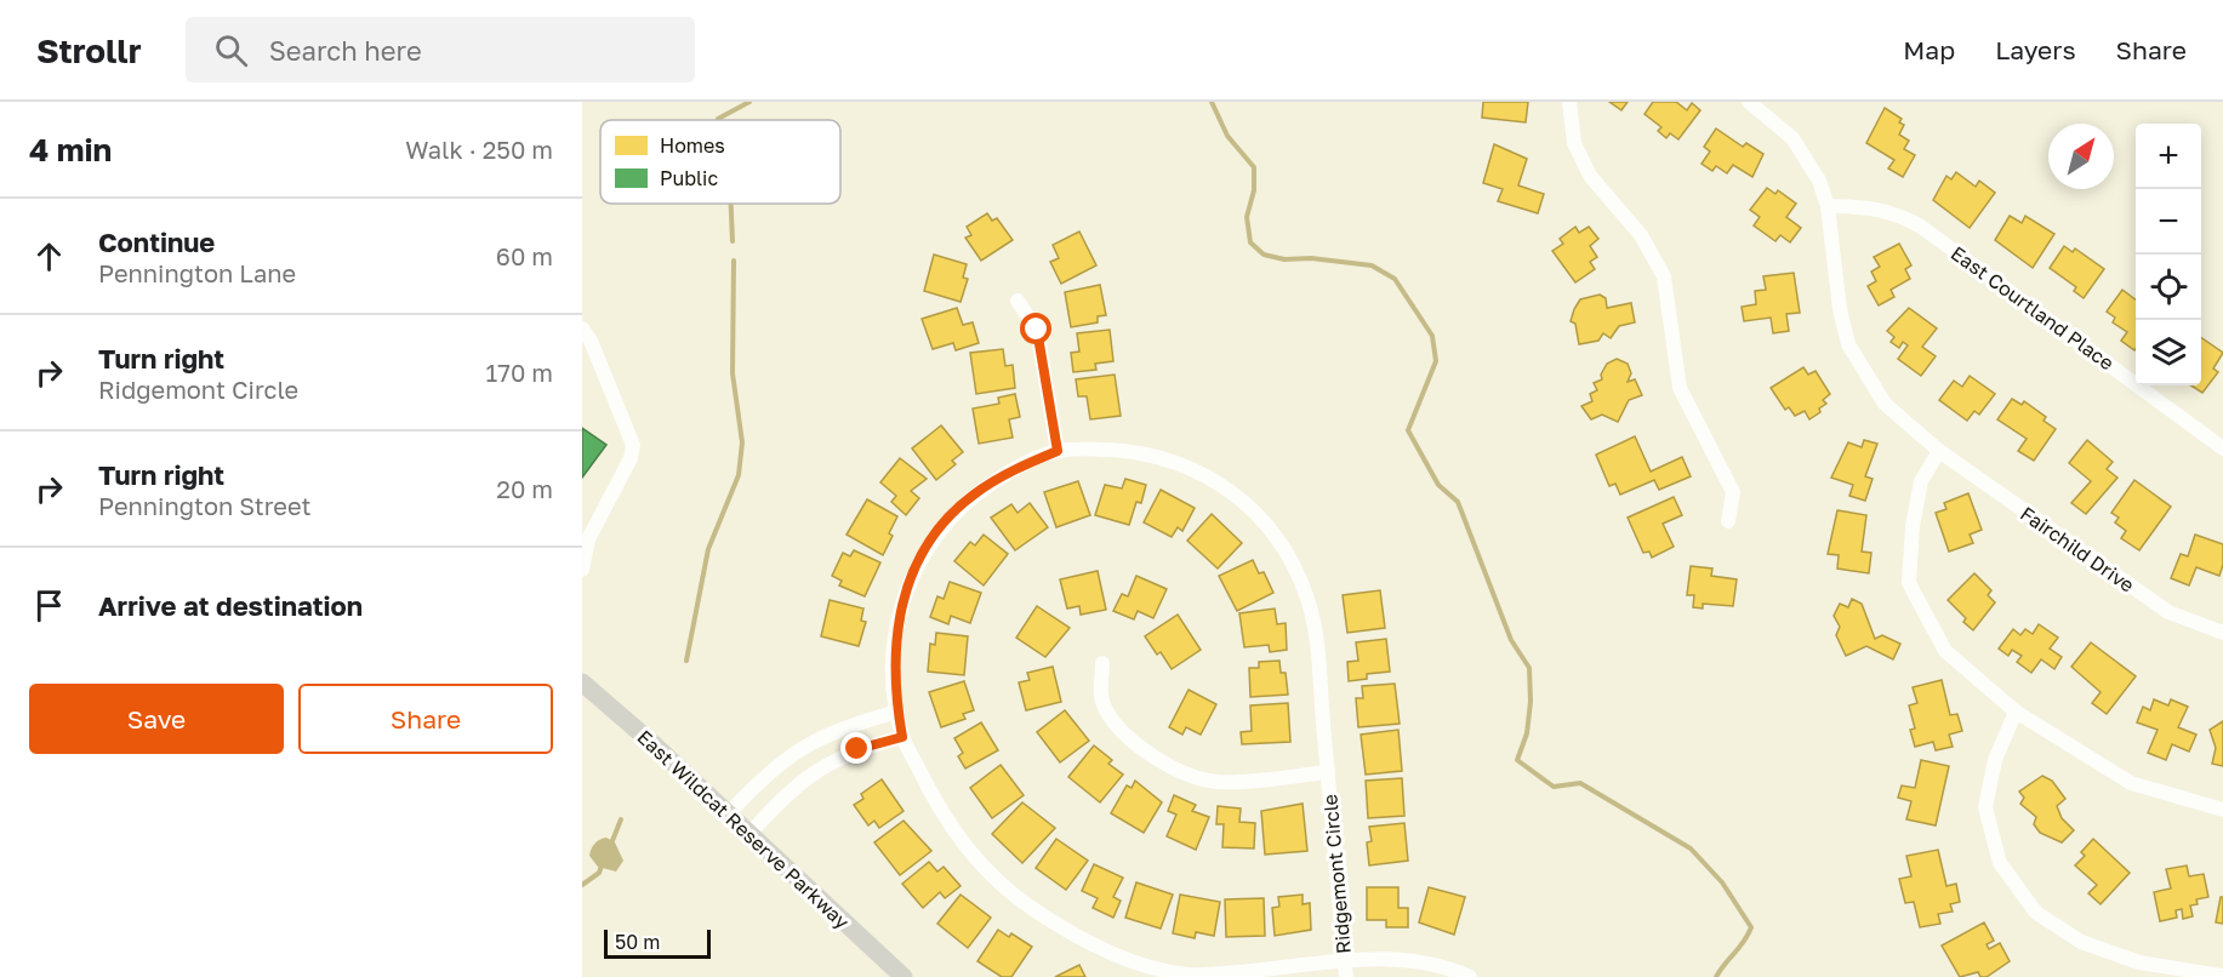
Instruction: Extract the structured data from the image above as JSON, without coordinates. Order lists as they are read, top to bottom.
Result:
{
  "streets": {
    "main road": ["East Wildcat Reserve Parkway"],
    "street": ["East Courtland Place", "Fairchild Drive", "Ridgemont Circle"]
  },
  "crossings": [
    ["East Courtland Place", "Fairchild Drive"]
  ],
  "legend": ["Homes", "Public"],
  "scale_bar": "50 m",
  "north": "top right",
  "page": {
    "header": "Strollr",
    "search": "Search here",
    "nav": ["Map", "Layers", "Share"],
    "heading": ["4 min", "Walk · 250 m"],
    "map_buttons": ["+", "−"],
    "list": [
      ["Continue", "Pennington Lane", "60 m"],
      ["Turn right", "Ridgemont Circle", "170 m"],
      ["Turn right", "Pennington Street", "20 m"],
      "Arrive at destination"
    ],
    "buttons": ["Save", "Share"],
    "scale": "50 m"
  }
}
